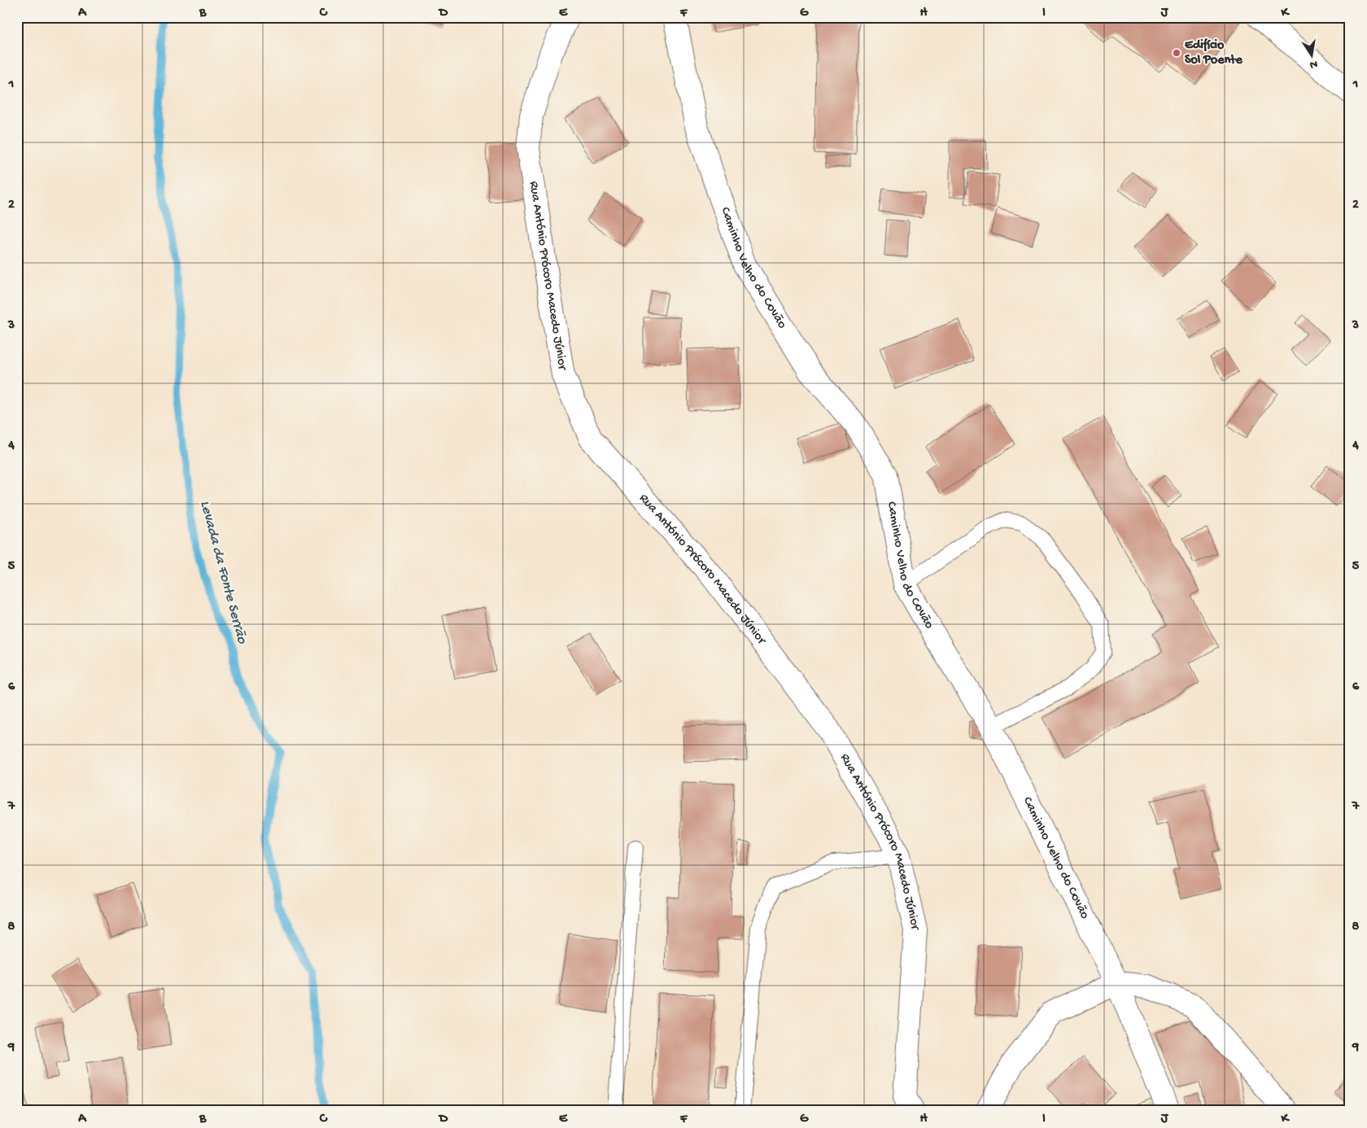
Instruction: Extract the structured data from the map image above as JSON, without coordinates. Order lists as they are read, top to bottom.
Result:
{
  "streets": {
    "street": ["Caminho Velho do Covão", "Rua António Prócoro Macedo Júnior"]
  },
  "water": ["Levada da Fonte Serrão"],
  "places": ["Edifício Sol Poente"],
  "north": "bottom",
  "grid": {
    "columns": [
      "A",
      "B",
      "C",
      "D",
      "E",
      "F",
      "G",
      "H",
      "I",
      "J",
      "K"
    ],
    "rows": [
      "1",
      "2",
      "3",
      "4",
      "5",
      "6",
      "7",
      "8",
      "9"
    ]
  }
}
